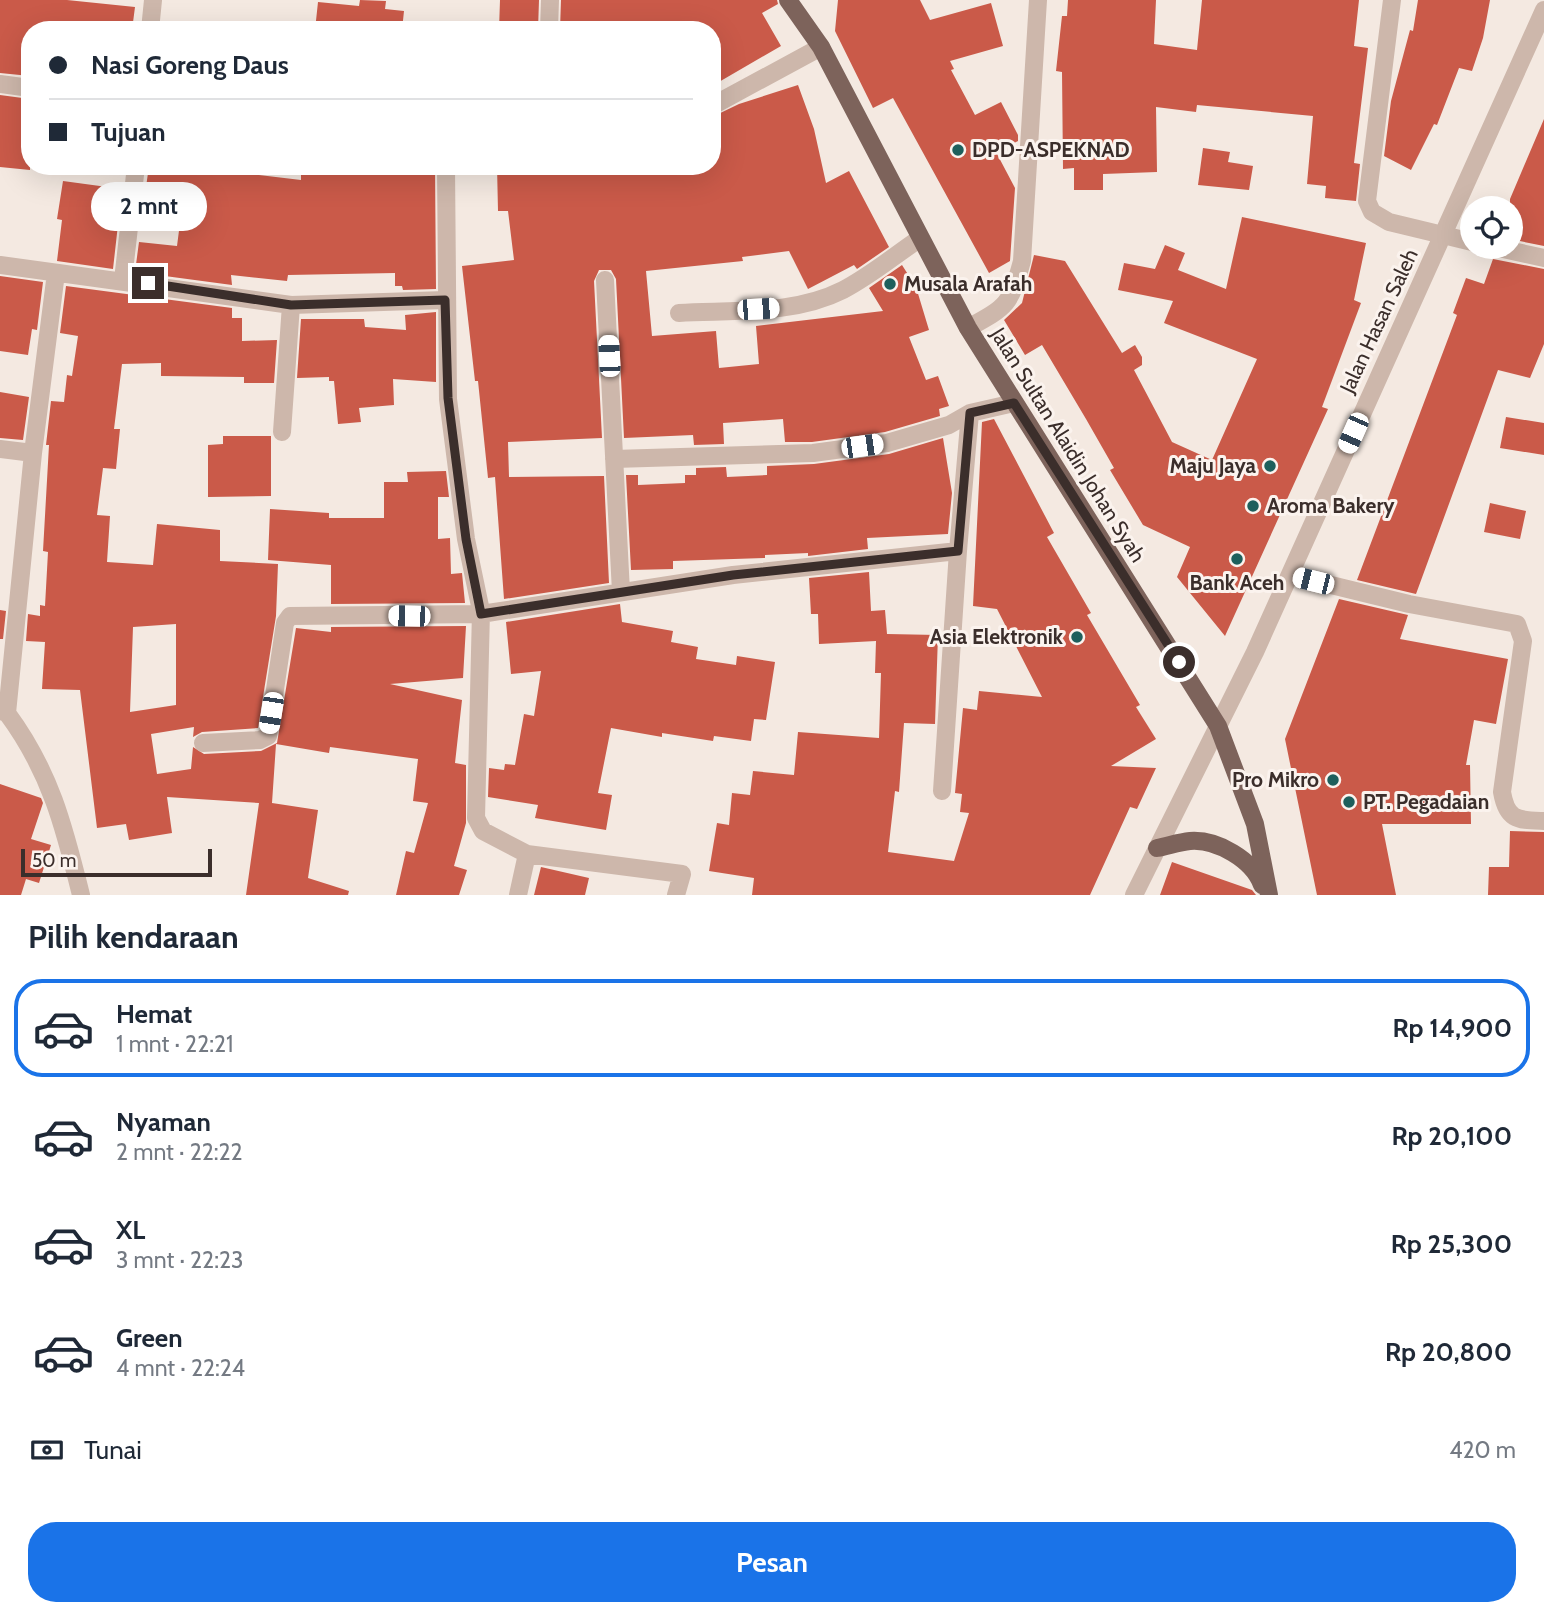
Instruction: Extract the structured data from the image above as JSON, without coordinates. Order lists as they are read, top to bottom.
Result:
{
  "streets": {
    "main road": ["Jalan Sultan Alaidin Johan Syah"],
    "street": ["Jalan Hasan Saleh"]
  },
  "crossings": [
    ["Jalan Hasan Saleh", "Jalan Sultan Alaidin Johan Syah"]
  ],
  "places": [
    "DPD-ASPEKNAD",
    "Musala Arafah",
    "Maju Jaya",
    "Aroma Bakery",
    "Bank Aceh",
    "Asia Elektronik",
    "Pro Mikro",
    "PT. Pegadaian"
  ],
  "scale_bar": "50 m",
  "page": {
    "banner": ["Nasi Goreng Daus", "Tujuan"],
    "bubble": "2 mnt",
    "scale": "50 m",
    "heading": "Pilih kendaraan",
    "list": [
      {
        "name": "Hemat",
        "note": "1 mnt · 22:21",
        "value": "Rp 14,900"
      },
      {
        "name": "Nyaman",
        "note": "2 mnt · 22:22",
        "value": "Rp 20,100"
      },
      {
        "name": "XL",
        "note": "3 mnt · 22:23",
        "value": "Rp 25,300"
      },
      {
        "name": "Green",
        "note": "4 mnt · 22:24",
        "value": "Rp 20,800"
      }
    ],
    "pay": ["Tunai", "420 m"],
    "buttons": "Pesan"
  }
}
